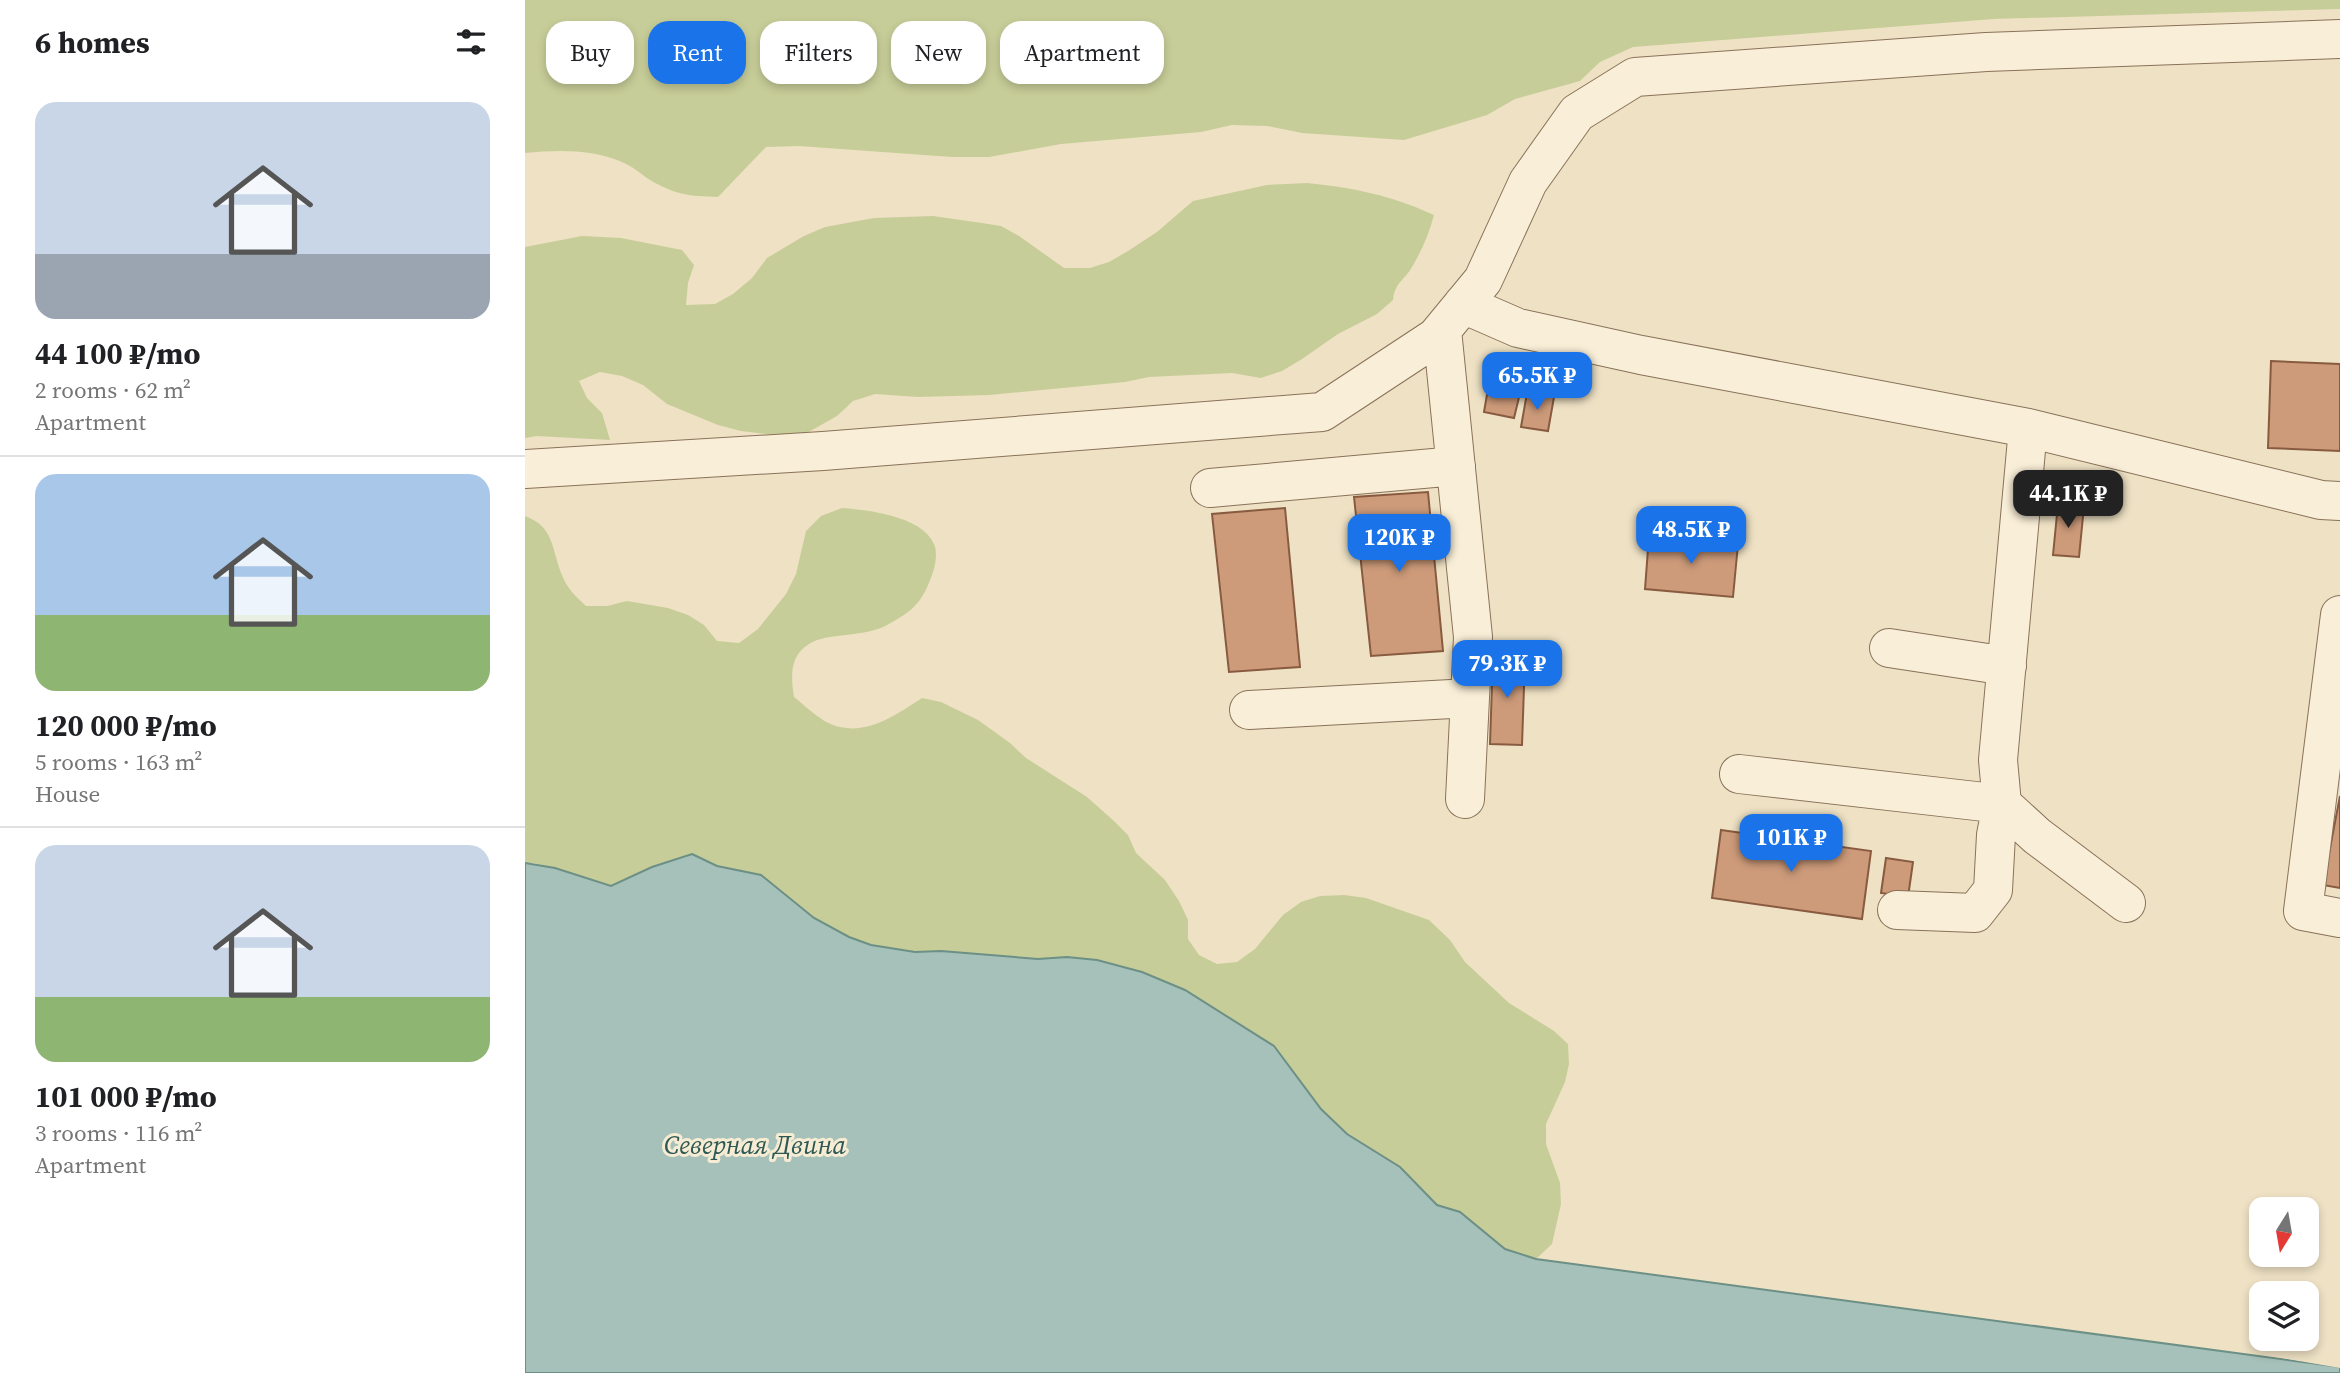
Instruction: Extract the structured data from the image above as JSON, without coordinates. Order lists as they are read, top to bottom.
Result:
{
  "water": ["Северная Двина"],
  "north": "bottom",
  "page": {
    "heading": "6 homes",
    "chip": [
      "Buy",
      "Rent",
      "Filters",
      "New",
      "Apartment"
    ],
    "list": [
      {
        "name": "44 100 ₽/mo",
        "note": "2 rooms · 62 m² · Apartment"
      },
      {
        "name": "120 000 ₽/mo",
        "note": "5 rooms · 163 m² · House"
      },
      {
        "name": "101 000 ₽/mo",
        "note": "3 rooms · 116 m² · Apartment"
      }
    ],
    "price": [
      "65.5K ₽",
      "44.1K ₽",
      "48.5K ₽",
      "120K ₽",
      "79.3K ₽",
      "101K ₽"
    ]
  }
}
